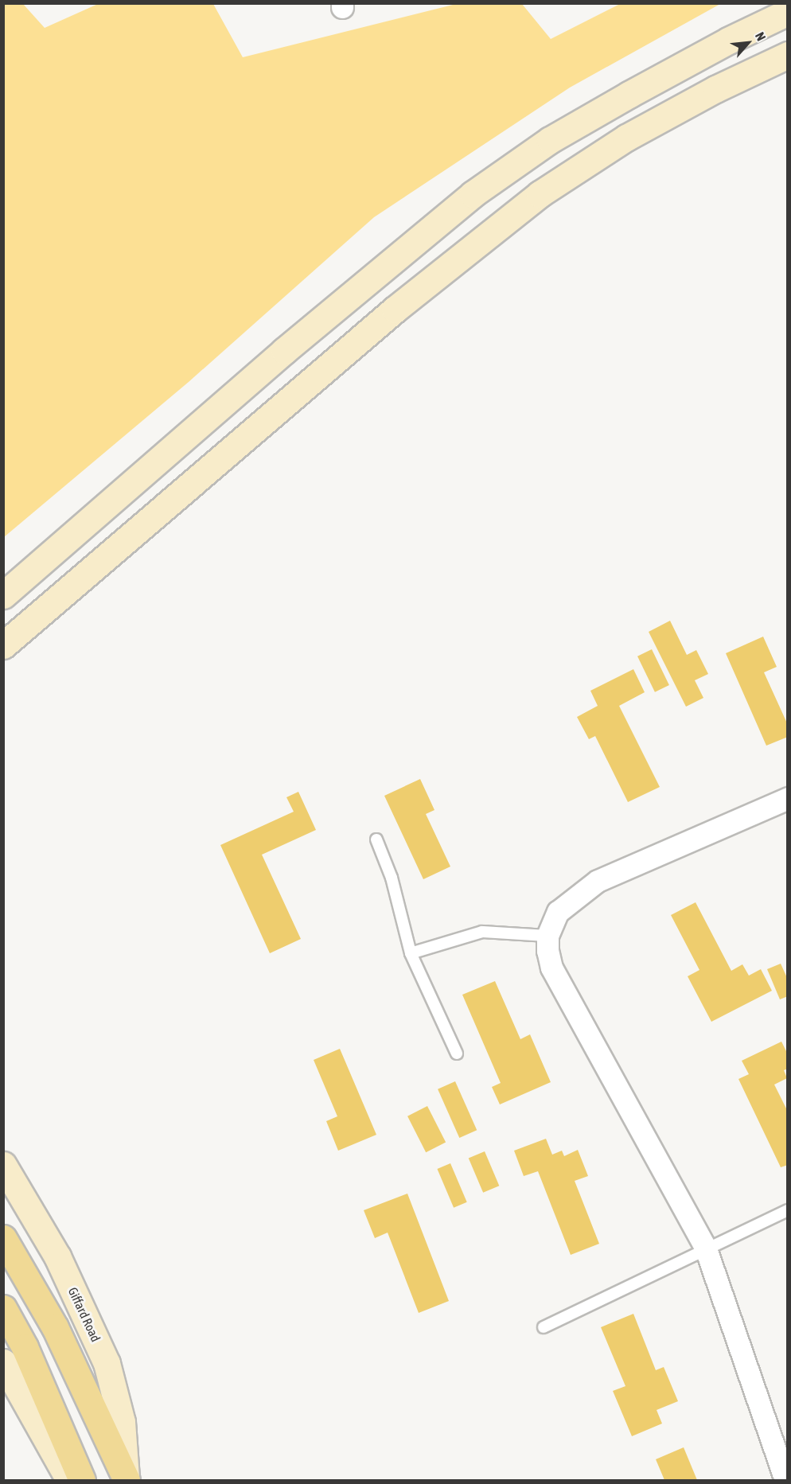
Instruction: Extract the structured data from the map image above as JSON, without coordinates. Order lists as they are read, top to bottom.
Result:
{
  "streets": {
    "main road": ["Giffard Road"]
  },
  "north": "top right"
}
